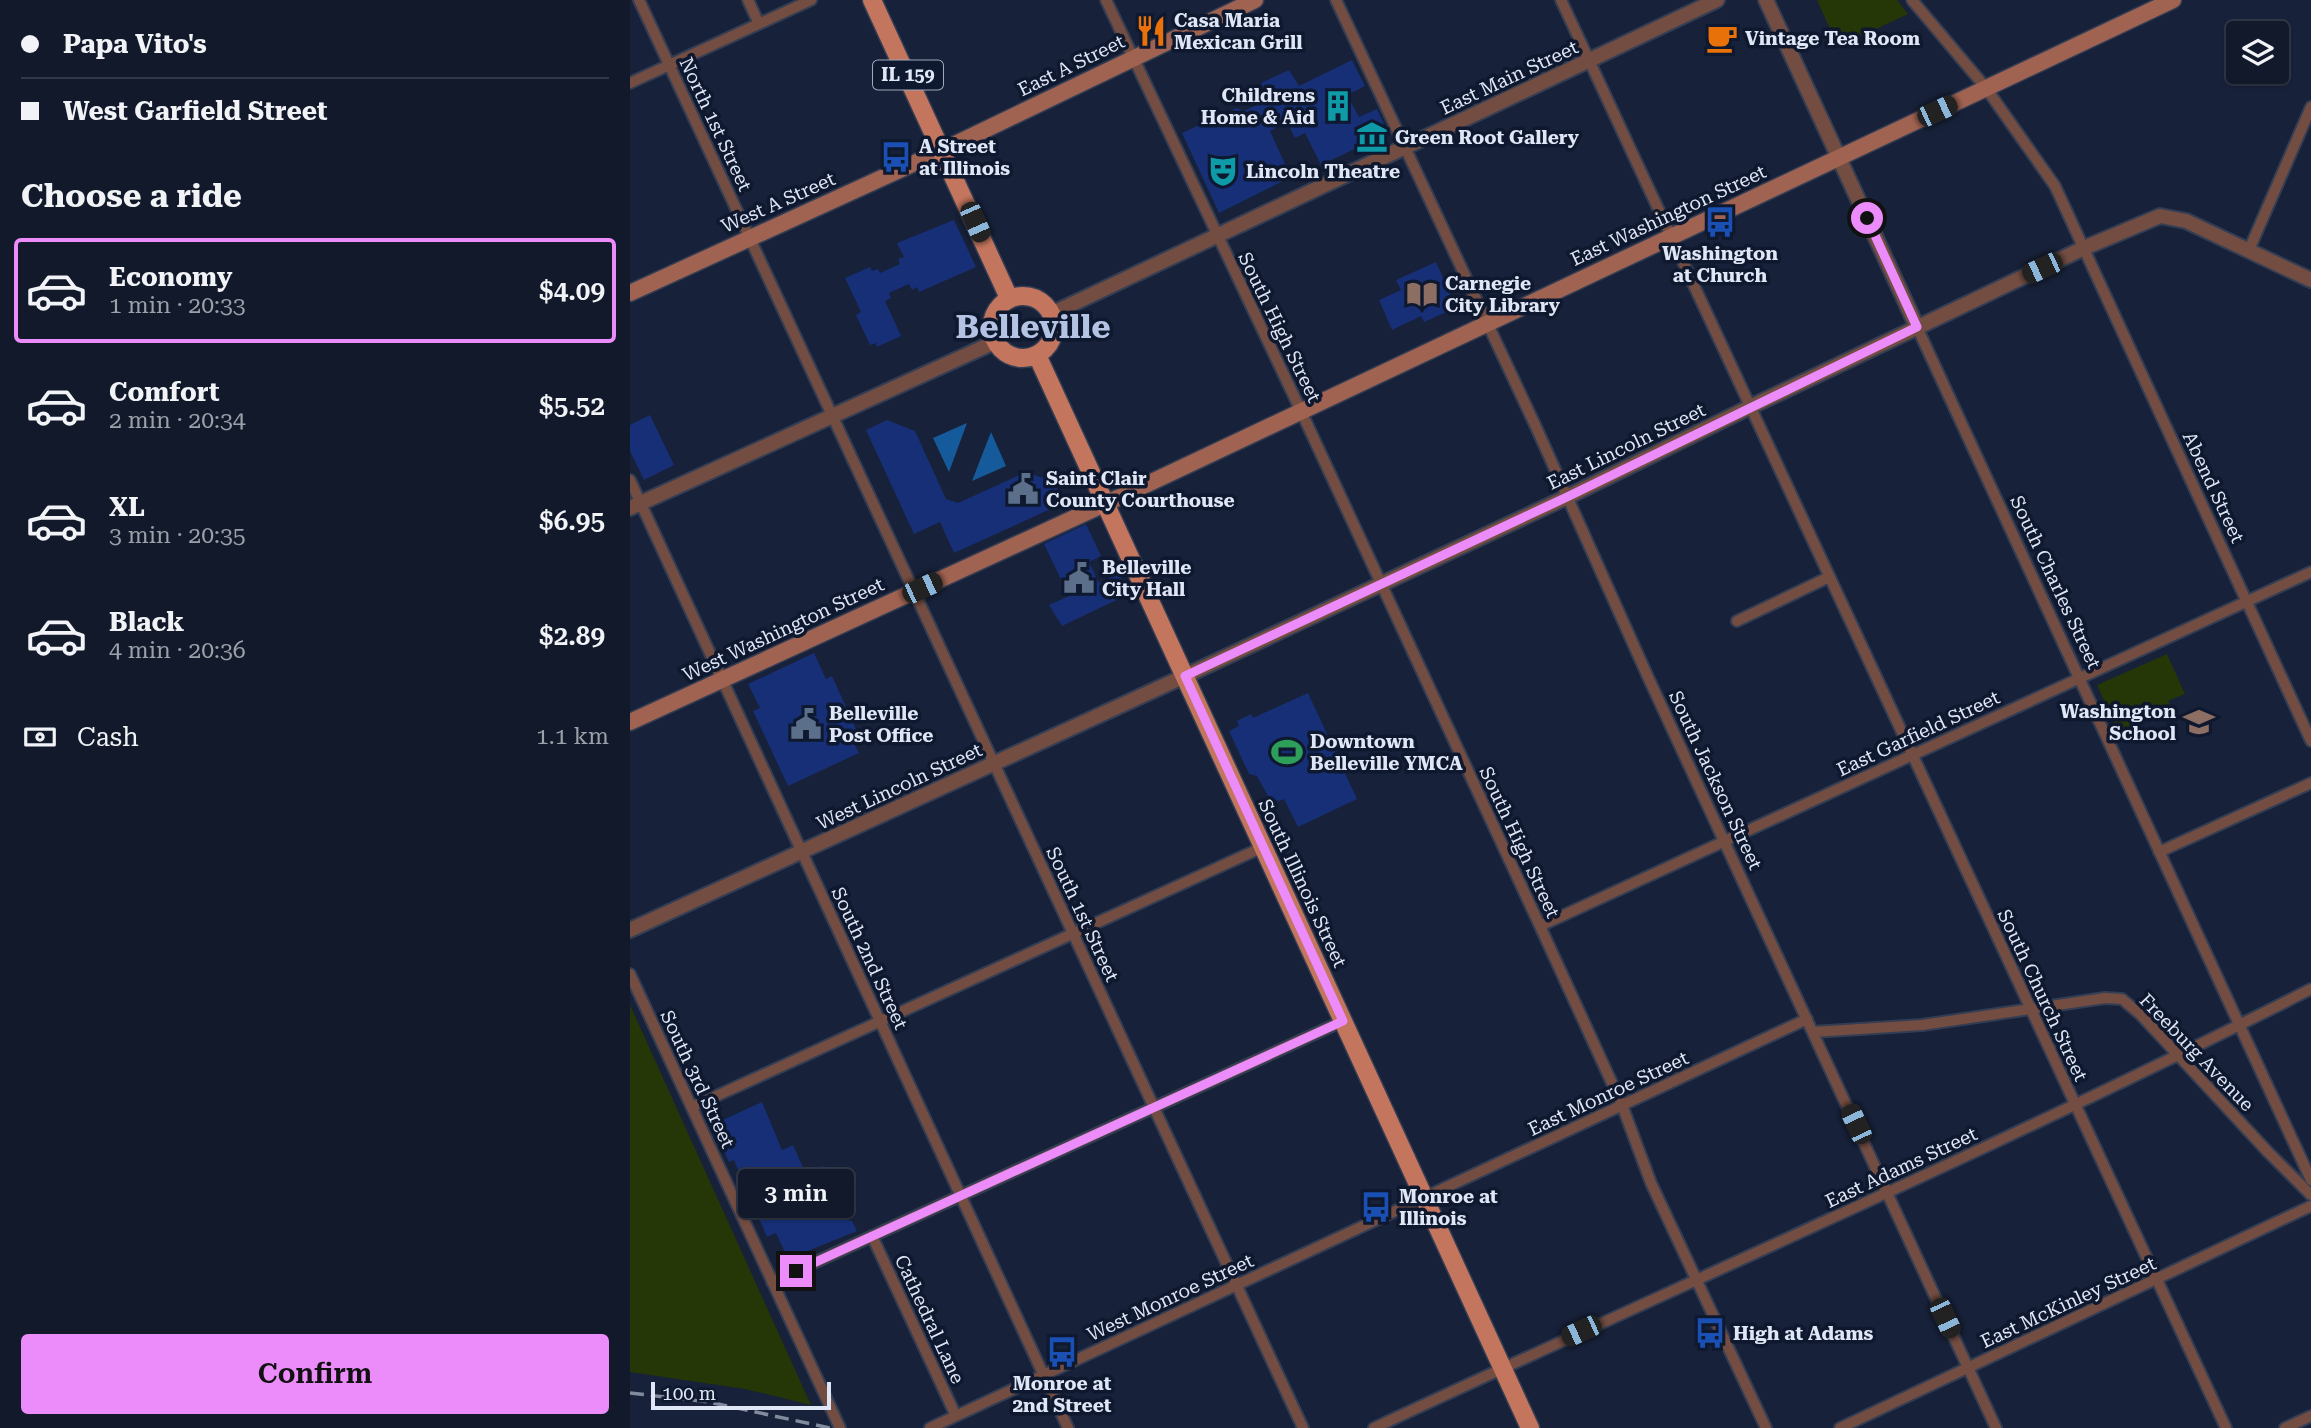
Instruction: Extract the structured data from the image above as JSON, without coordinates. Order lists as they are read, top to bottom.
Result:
{
  "streets": {
    "main road": [
      "East A Street",
      "IL 159",
      "West A Street",
      "East Washington Street",
      "West Washington Street",
      "South Illinois Street"
    ],
    "street": [
      "East Main Street",
      "North 1st Street",
      "South High Street",
      "East Lincoln Street",
      "Abend Street",
      "South Charles Street",
      "East Garfield Street",
      "South Jackson Street",
      "West Lincoln Street",
      "South 1st Street",
      "South 2nd Street",
      "South Church Street",
      "Freeburg Avenue",
      "South 3rd Street",
      "East Monroe Street",
      "East Adams Street",
      "West Monroe Street",
      "East McKinley Street",
      "Cathedral Lane"
    ]
  },
  "crossings": [
    ["East A Street", "IL 159"],
    ["East A Street", "West A Street"],
    ["East A Street", "South High Street"],
    ["IL 159", "East Main Street"],
    ["IL 159", "West A Street"],
    ["IL 159", "South Illinois Street"],
    ["East Main Street", "South High Street"],
    ["East Main Street", "South Jackson Street"],
    ["East Main Street", "South Illinois Street"],
    ["East Main Street", "South Church Street"],
    ["North 1st Street", "West A Street"],
    ["North 1st Street", "South 1st Street"],
    ["East Washington Street", "South High Street"],
    ["East Washington Street", "Abend Street"],
    ["East Washington Street", "South Charles Street"],
    ["East Washington Street", "West Washington Street"],
    ["East Washington Street", "South Jackson Street"],
    ["East Washington Street", "South Illinois Street"],
    ["East Washington Street", "South Church Street"],
    ["South High Street", "East Lincoln Street"],
    ["South High Street", "East Garfield Street"],
    ["South High Street", "East Monroe Street"],
    ["South High Street", "East Adams Street"],
    ["East Lincoln Street", "Abend Street"],
    ["East Lincoln Street", "South Charles Street"],
    ["East Lincoln Street", "South Jackson Street"],
    ["East Lincoln Street", "West Lincoln Street"],
    ["East Lincoln Street", "South Illinois Street"],
    ["East Lincoln Street", "South Church Street"],
    ["Abend Street", "East Garfield Street"],
    ["South Charles Street", "East Garfield Street"],
    ["South Charles Street", "East Adams Street"],
    ["West Washington Street", "South Illinois Street"],
    ["West Washington Street", "South 1st Street"],
    ["West Washington Street", "South 2nd Street"],
    ["East Garfield Street", "South Jackson Street"],
    ["East Garfield Street", "South Church Street"],
    ["South Jackson Street", "East Monroe Street"],
    ["South Jackson Street", "East Adams Street"],
    ["South Jackson Street", "East McKinley Street"],
    ["West Lincoln Street", "South Illinois Street"],
    ["West Lincoln Street", "South 1st Street"],
    ["West Lincoln Street", "South 2nd Street"],
    ["South Illinois Street", "East Monroe Street"],
    ["South Illinois Street", "East Adams Street"],
    ["South Illinois Street", "West Monroe Street"],
    ["South 1st Street", "West Monroe Street"],
    ["South 2nd Street", "West Monroe Street"],
    ["South Church Street", "Freeburg Avenue"],
    ["South Church Street", "East Adams Street"],
    ["South Church Street", "East McKinley Street"],
    ["Freeburg Avenue", "East Adams Street"],
    ["East Monroe Street", "West Monroe Street"],
    ["West Monroe Street", "Cathedral Lane"]
  ],
  "districts": ["Belleville"],
  "places": {
    "restaurant": ["Casa Maria Mexican Grill"],
    "cafe": ["Vintage Tea Room"],
    "building": ["Childrens Home & Aid"],
    "museum": ["Green Root Gallery"],
    "bus stop": [
      "A Street at Illinois",
      "Washington at Church",
      "Monroe at Illinois",
      "High at Adams",
      "Monroe at 2nd Street"
    ],
    "theatre": ["Lincoln Theatre"],
    "library": ["Carnegie City Library"],
    "public building": ["Saint Clair County Courthouse", "Belleville City Hall", "Belleville Post Office"],
    "school or university": ["Washington School"],
    "sports": ["Downtown Belleville YMCA"]
  },
  "scale_bar": "100 m",
  "page": {
    "banner": ["Papa Vito's", "West Garfield Street"],
    "heading": "Choose a ride",
    "list": [
      {
        "name": "Economy",
        "note": "1 min · 20:33",
        "value": "$4.09"
      },
      {
        "name": "Comfort",
        "note": "2 min · 20:34",
        "value": "$5.52"
      },
      {
        "name": "XL",
        "note": "3 min · 20:35",
        "value": "$6.95"
      },
      {
        "name": "Black",
        "note": "4 min · 20:36",
        "value": "$2.89"
      }
    ],
    "pay": ["Cash", "1.1 km"],
    "bubble": "3 min",
    "buttons": "Confirm",
    "scale": "100 m"
  }
}
